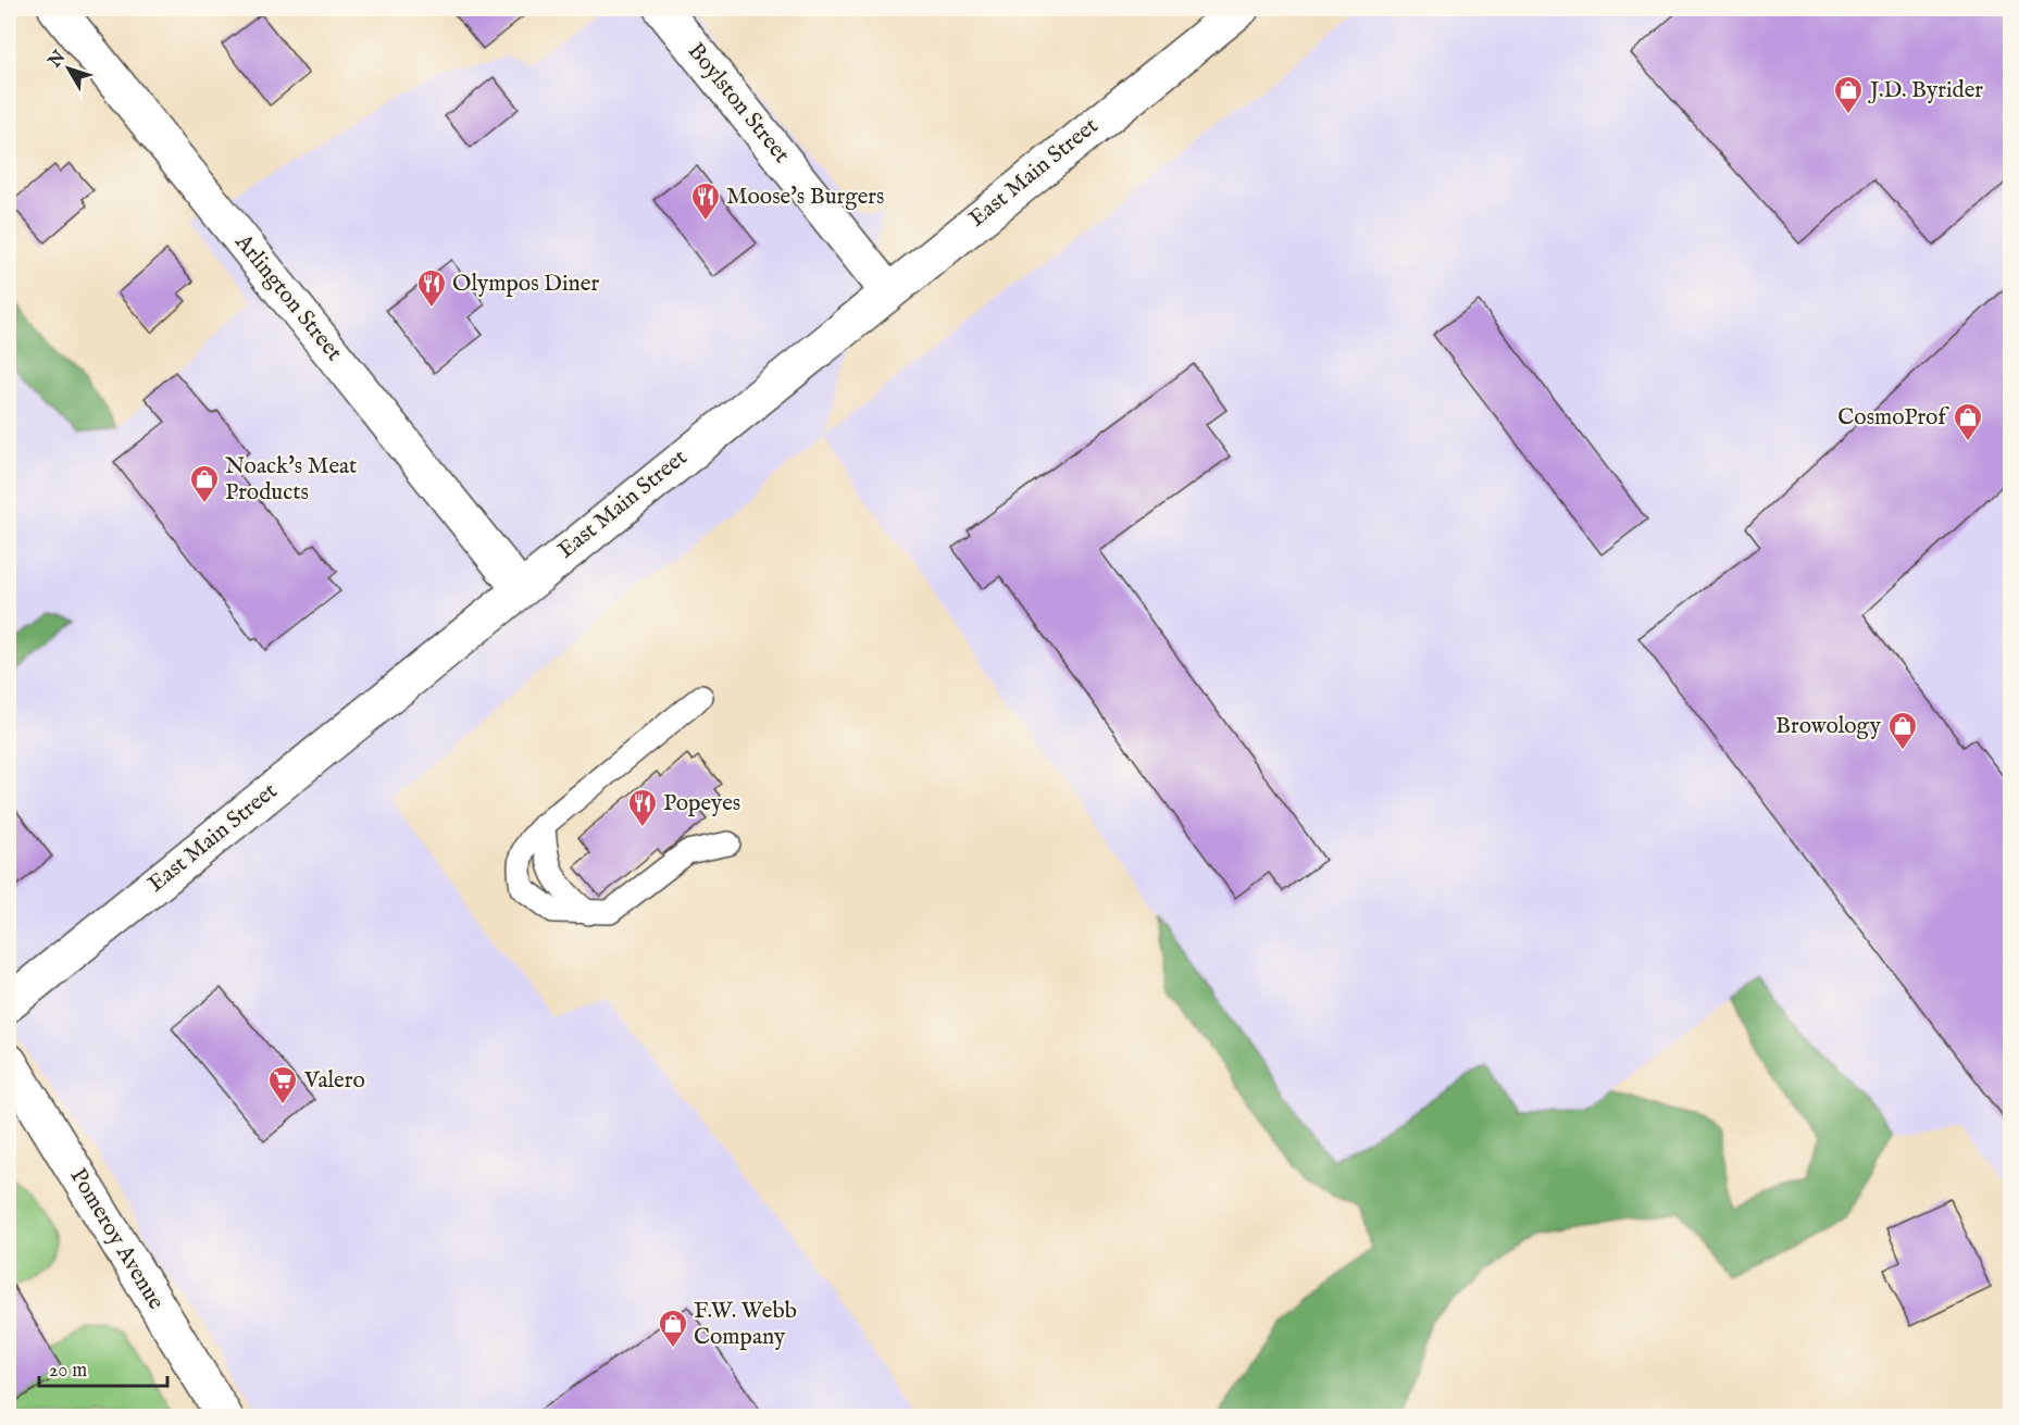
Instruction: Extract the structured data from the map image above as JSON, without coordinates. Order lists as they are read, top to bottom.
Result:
{
  "streets": {
    "main road": [
      "Boylston Street",
      "East Main Street",
      "Arlington Street",
      "Pomeroy Avenue"
    ]
  },
  "crossings": [
    ["Boylston Street", "East Main Street"],
    ["East Main Street", "Arlington Street"]
  ],
  "places": {
    "shop": [
      "J.D. Byrider",
      "CosmoProf",
      "Noack's Meat Products",
      "Browology",
      "F.W. Webb Company"
    ],
    "restaurant": ["Moose's Burgers", "Olympos Diner", "Popeyes"],
    "supermarket": ["Valero"]
  },
  "scale_bar": "20 m",
  "north": "top left"
}
